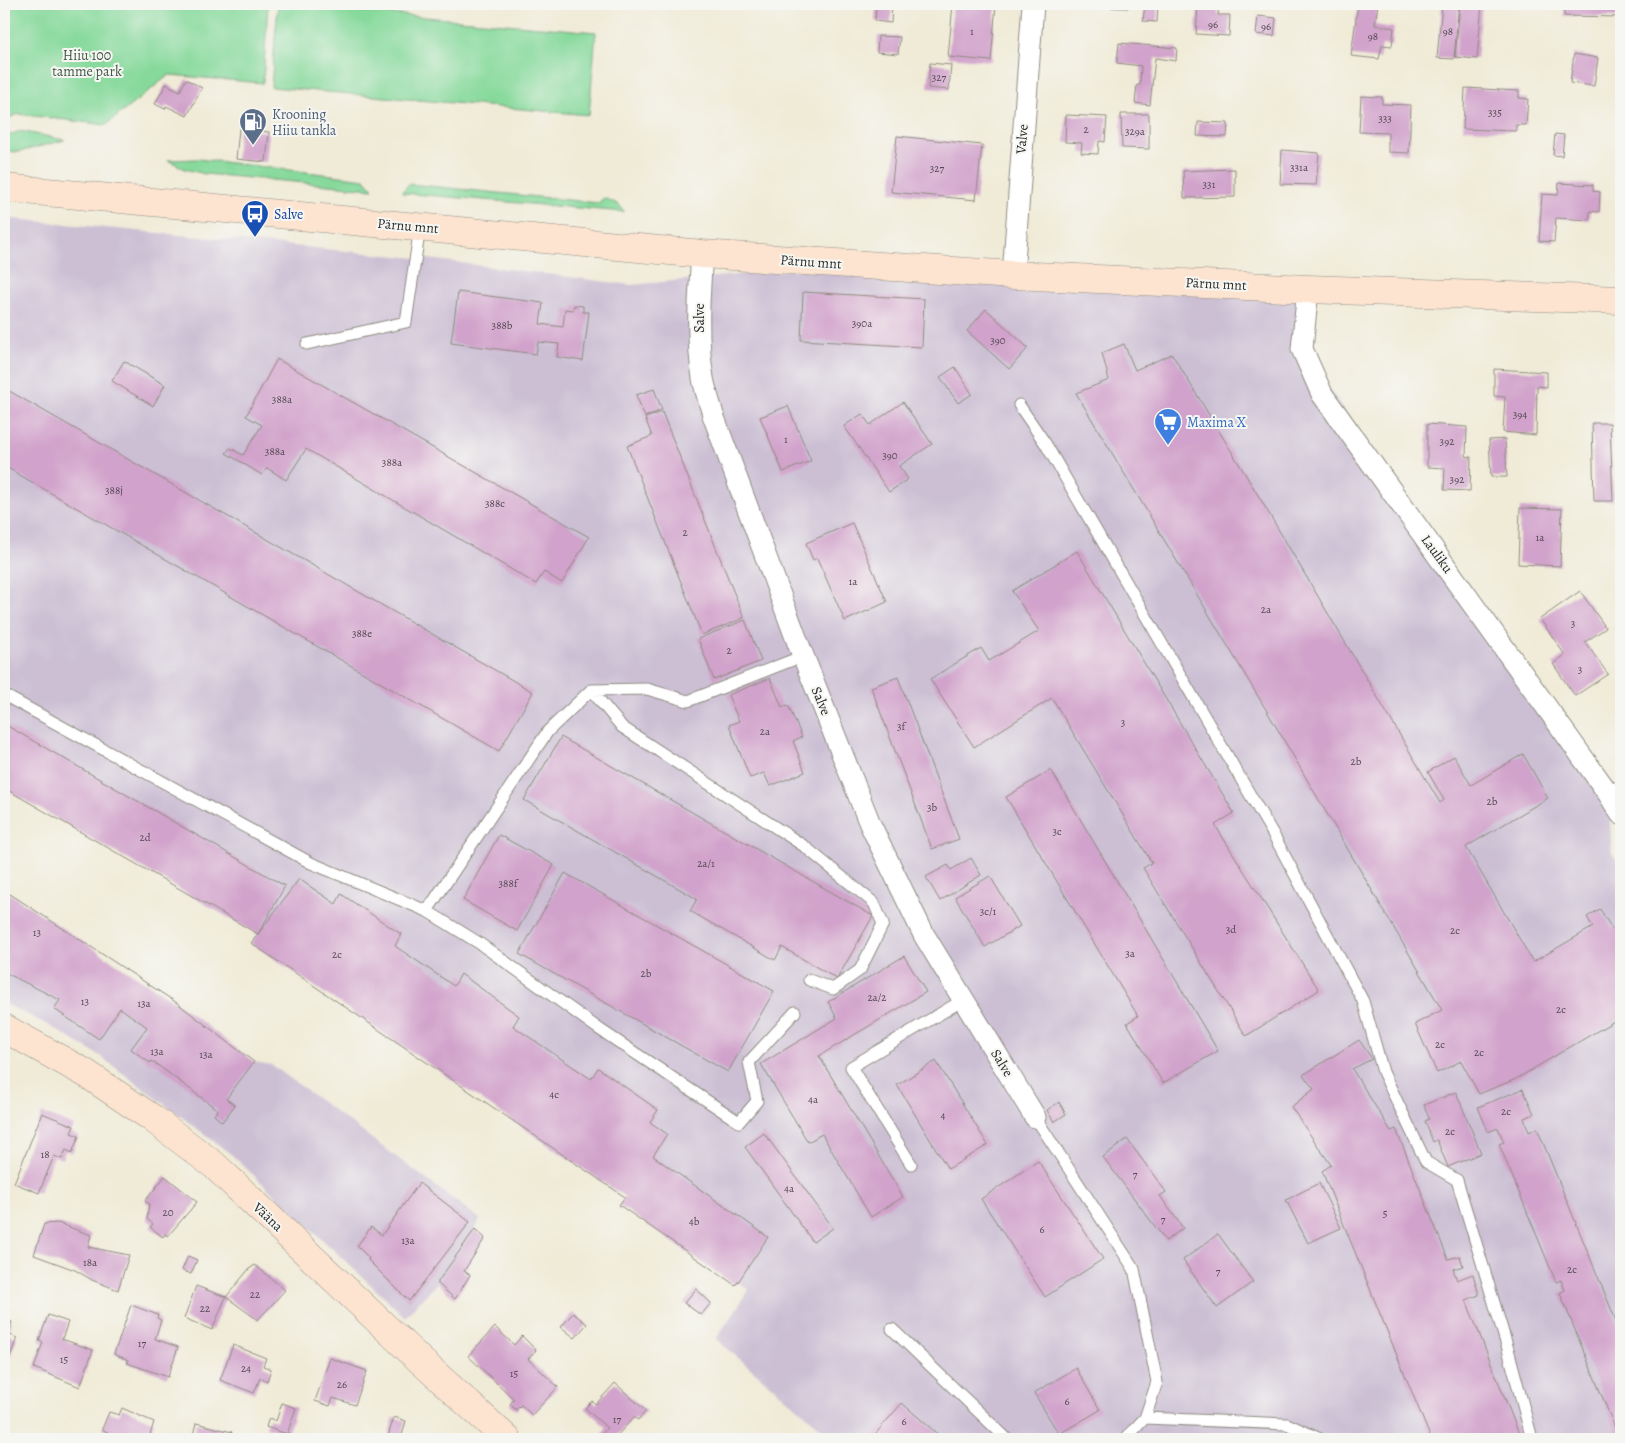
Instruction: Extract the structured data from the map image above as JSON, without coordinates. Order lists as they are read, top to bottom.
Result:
{
  "streets": {
    "main road": ["Pärnu mnt", "Vääna"],
    "street": ["Valve", "Salve", "Lauliku"]
  },
  "crossings": [
    ["Valve", "Pärnu mnt"],
    ["Pärnu mnt", "Salve"],
    ["Pärnu mnt", "Lauliku"]
  ],
  "parks": ["Hiiu 100 tamme park"],
  "places": {
    "fuel station": ["Krooning Hiiu tankla"],
    "bus stop": ["Salve"],
    "supermarket": ["Maxima X"]
  },
  "house_numbers": [
    "96",
    "96",
    "1",
    "98",
    "98",
    "327",
    "335",
    "333",
    "2",
    "329a",
    "331a",
    "327",
    "331",
    "390a",
    "388b",
    "390",
    "388a",
    "394",
    "1",
    "392",
    "388a",
    "390",
    "388a",
    "392",
    "388j",
    "388c",
    "2",
    "1a",
    "1a",
    "2a",
    "3",
    "388e",
    "2",
    "3",
    "3",
    "3f",
    "2a",
    "2b",
    "2b",
    "3b",
    "3c",
    "2d",
    "2a/1",
    "388f",
    "3c/1",
    "3d",
    "2c",
    "13",
    "3a",
    "2c",
    "2b",
    "2a/2",
    "13",
    "13a",
    "2c",
    "2c",
    "13a",
    "2c",
    "13a",
    "4c",
    "4a",
    "2c",
    "4",
    "2c",
    "18",
    "7",
    "4a",
    "20",
    "5",
    "7",
    "4b",
    "6",
    "13a",
    "18a",
    "2c",
    "7",
    "22",
    "22",
    "17",
    "15",
    "24",
    "15",
    "26",
    "6",
    "17",
    "6"
  ]
}
